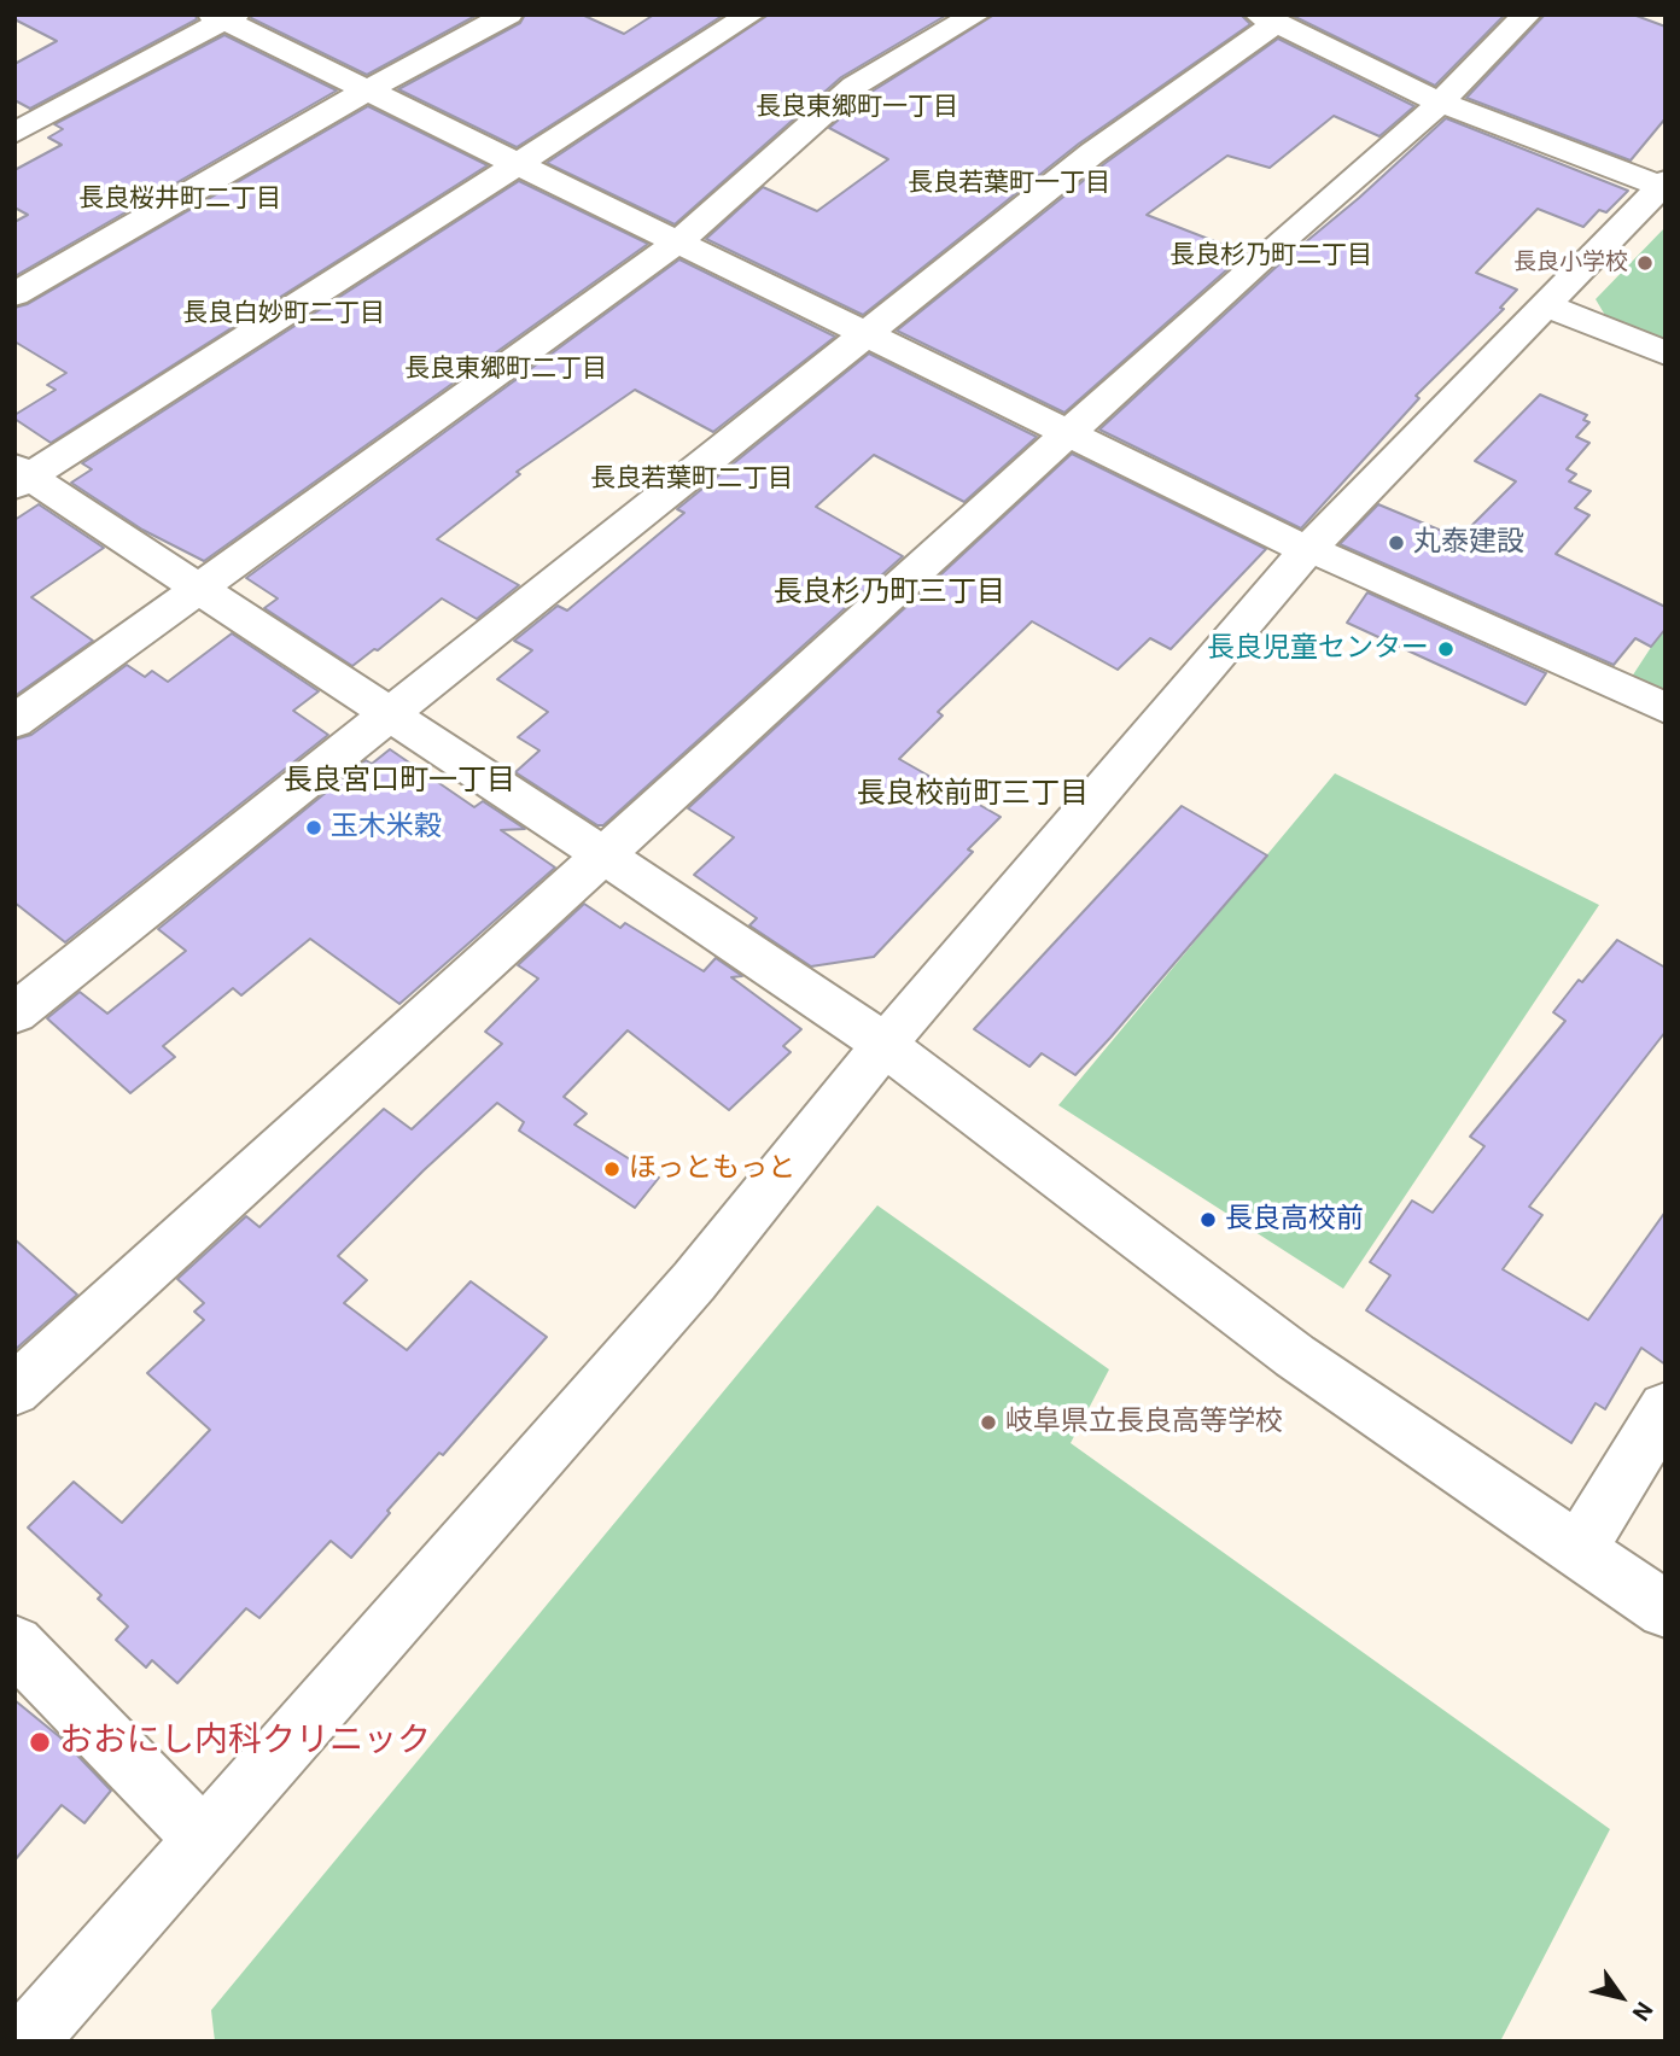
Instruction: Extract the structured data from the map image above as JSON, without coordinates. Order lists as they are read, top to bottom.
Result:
{
  "districts": [
    "長良東郷町一丁目",
    "長良若葉町一丁目",
    "長良桜井町二丁目",
    "長良杉乃町二丁目",
    "長良白妙町二丁目",
    "長良東郷町二丁目",
    "長良若葉町二丁目",
    "長良杉乃町三丁目",
    "長良宮口町一丁目",
    "長良校前町三丁目"
  ],
  "places": [
    "長良小学校",
    "丸泰建設",
    "長良児童センター",
    "玉木米穀",
    "ほっともっと",
    "長良高校前",
    "岐阜県立長良高等学校",
    "おおにし内科クリニック"
  ],
  "north": "bottom right"
}
